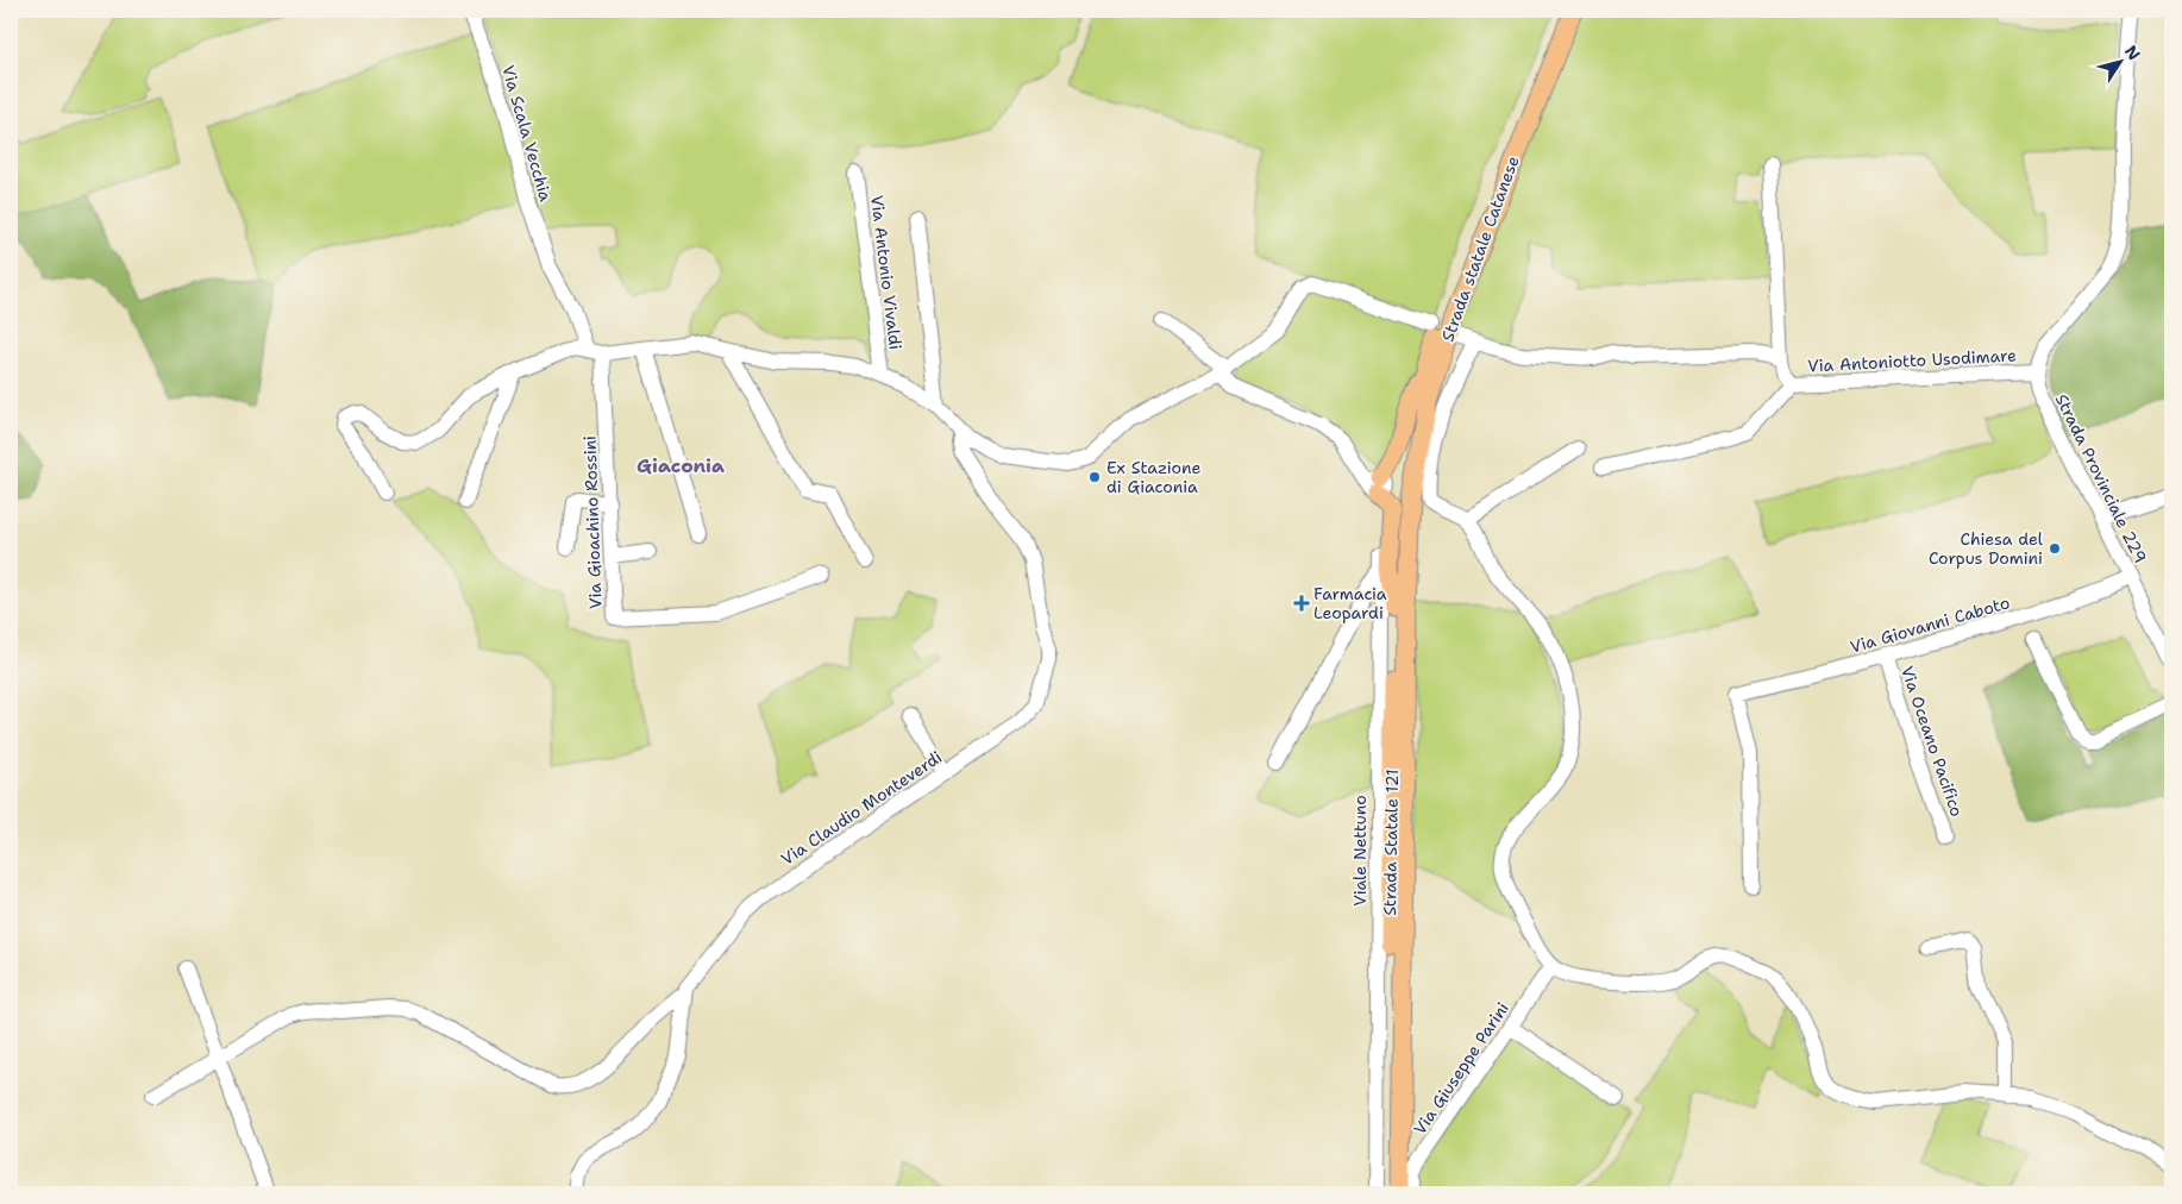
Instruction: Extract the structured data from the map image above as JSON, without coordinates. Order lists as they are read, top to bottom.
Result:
{
  "streets": {
    "main road": ["Strada statale Catanese", "Strada Statale 121"],
    "street": [
      "Via Scala Vecchia",
      "Via Antonio Vivaldi",
      "Via Antoniotto Usodimare",
      "Strada Provinciale 229",
      "Via Gioachino Rossini",
      "Via Giovanni Caboto",
      "Via Oceano Pacifico",
      "Via Claudio Monteverdi",
      "Viale Nettuno",
      "Via Giuseppe Parini"
    ]
  },
  "crossings": [
    ["Strada statale Catanese", "Strada Statale 121"],
    ["Strada statale Catanese", "Viale Nettuno"],
    ["Via Antoniotto Usodimare", "Strada Provinciale 229"],
    ["Strada Provinciale 229", "Via Giovanni Caboto"],
    ["Via Giovanni Caboto", "Via Oceano Pacifico"],
    ["Strada Statale 121", "Viale Nettuno"]
  ],
  "districts": ["Giaconia"],
  "places": {
    "other": ["Ex Stazione di Giaconia", "Chiesa del Corpus Domini"],
    "health": ["Farmacia Leopardi"]
  },
  "north": "top right"
}
